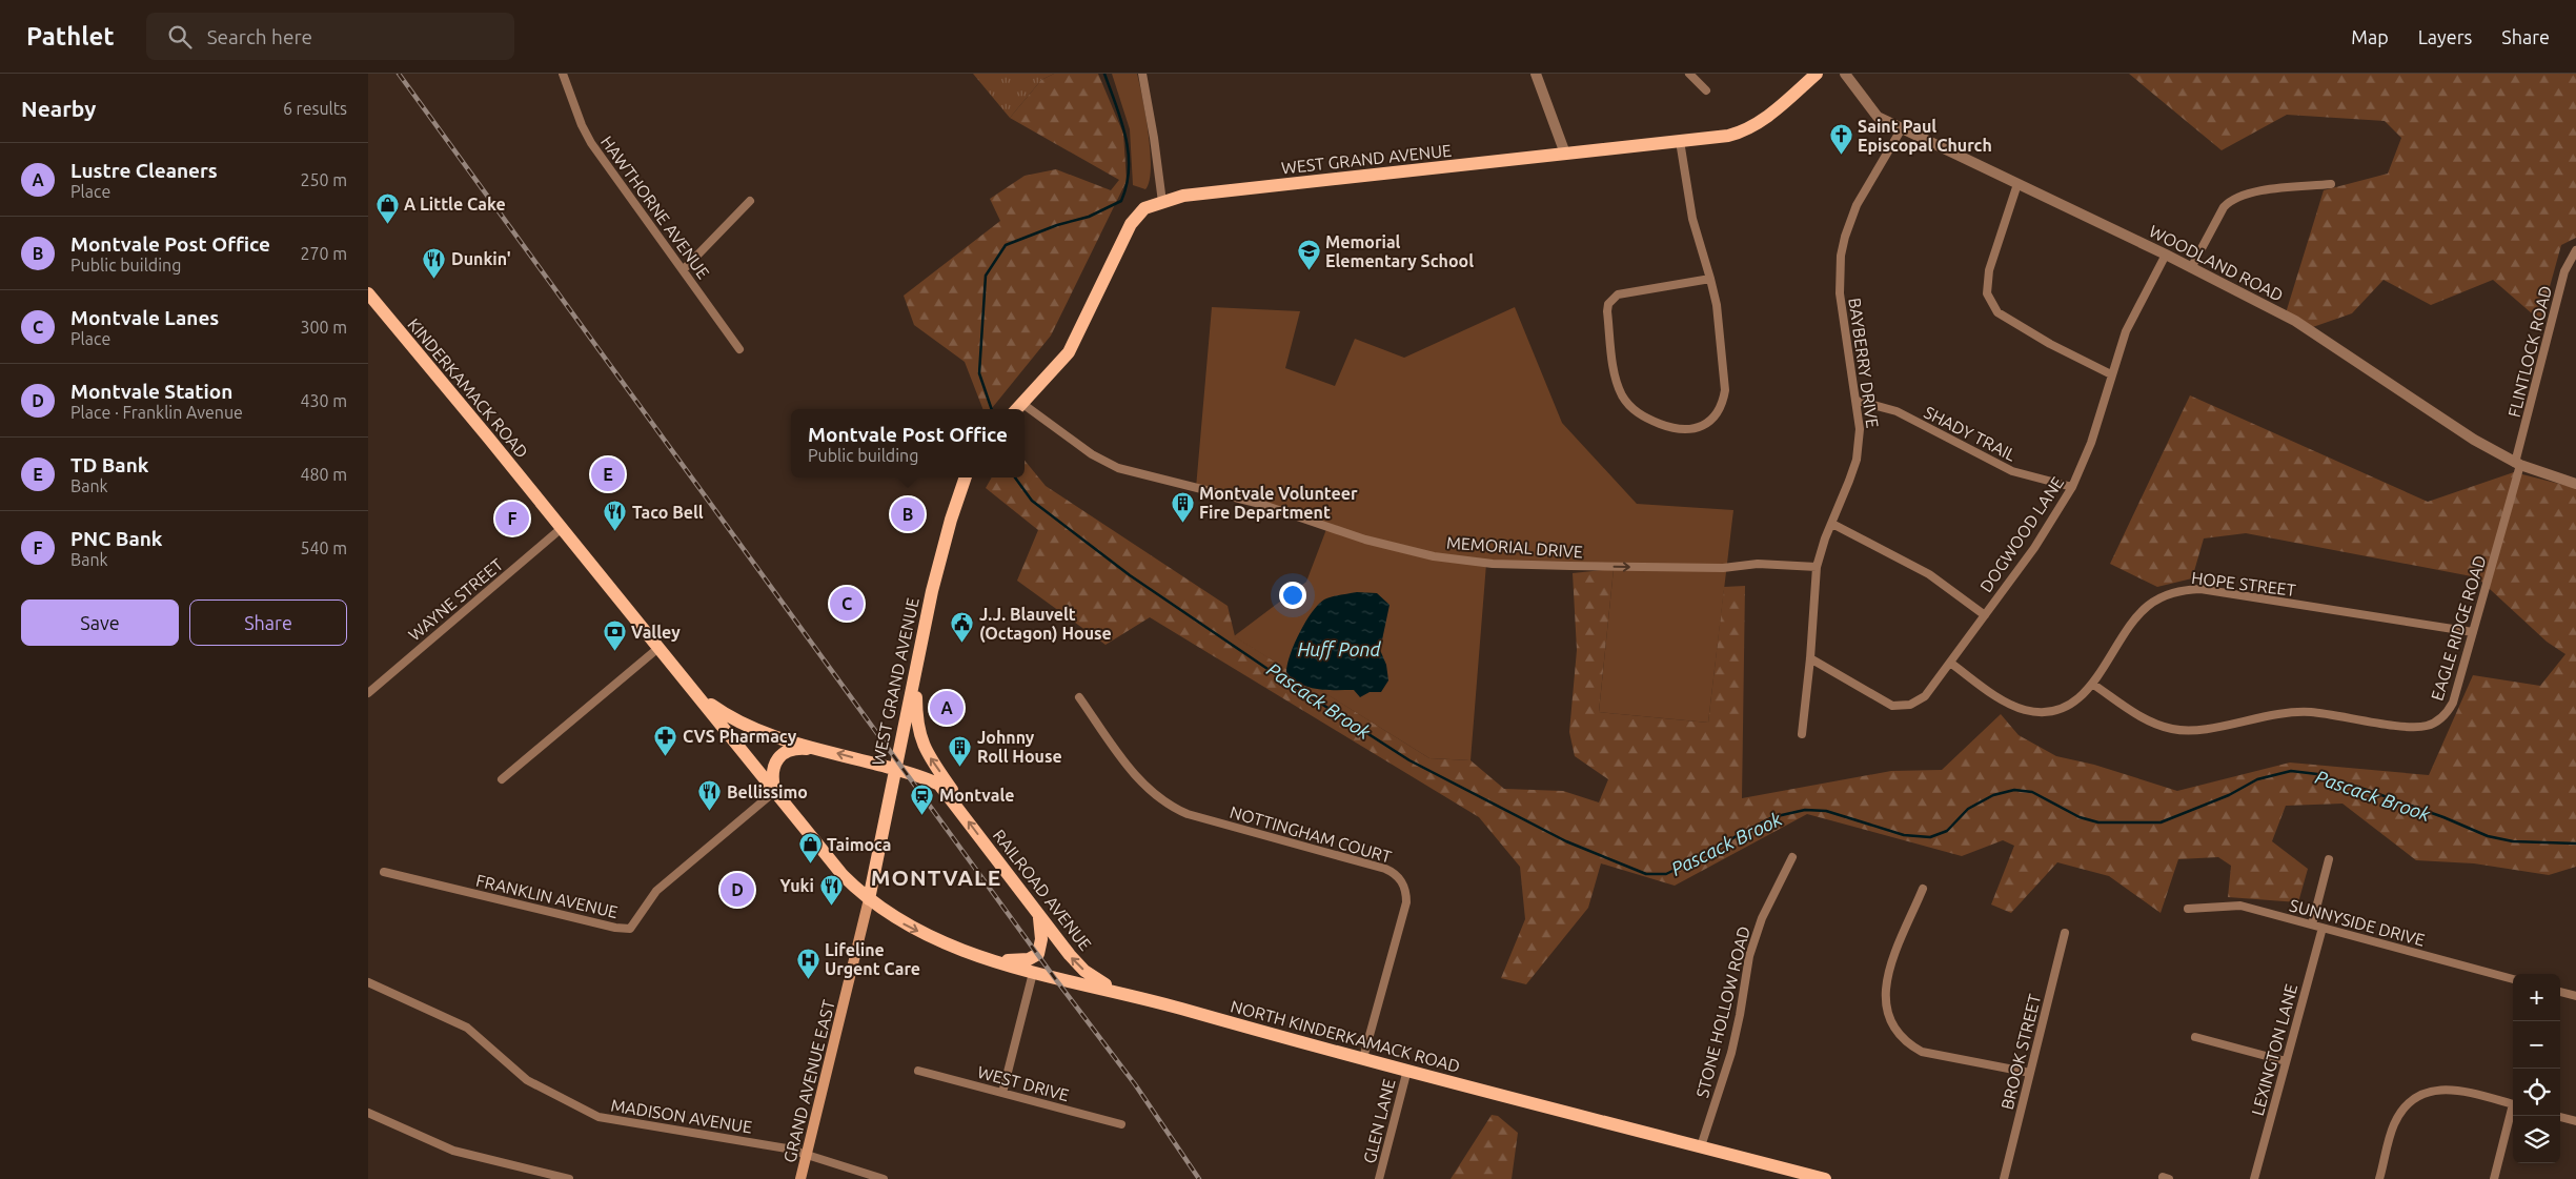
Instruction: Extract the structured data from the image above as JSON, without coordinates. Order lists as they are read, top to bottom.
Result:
{
  "streets": {
    "main road": [
      "WEST GRAND AVENUE",
      "KINDERKAMACK ROAD",
      "RAILROAD AVENUE",
      "NORTH KINDERKAMACK ROAD",
      "GRAND AVENUE EAST"
    ],
    "street": [
      "HAWTHORNE AVENUE",
      "WOODLAND ROAD",
      "FLINTLOCK ROAD",
      "BAYBERRY DRIVE",
      "SHADY TRAIL",
      "DOGWOOD LANE",
      "MEMORIAL DRIVE",
      "HOPE STREET",
      "WAYNE STREET",
      "EAGLE RIDGE ROAD",
      "NOTTINGHAM COURT",
      "FRANKLIN AVENUE",
      "SUNNYSIDE DRIVE",
      "STONE HOLLOW ROAD",
      "LEXINGTON LANE",
      "BROOK STREET",
      "WEST DRIVE",
      "MADISON AVENUE",
      "GLEN LANE"
    ]
  },
  "crossings": [
    ["WEST GRAND AVENUE", "MEMORIAL DRIVE"],
    ["WEST GRAND AVENUE", "RAILROAD AVENUE"],
    ["WEST GRAND AVENUE", "NORTH KINDERKAMACK ROAD"],
    ["WEST GRAND AVENUE", "GRAND AVENUE EAST"],
    ["WOODLAND ROAD", "FLINTLOCK ROAD"],
    ["WOODLAND ROAD", "BAYBERRY DRIVE"],
    ["WOODLAND ROAD", "DOGWOOD LANE"],
    ["WOODLAND ROAD", "EAGLE RIDGE ROAD"],
    ["FLINTLOCK ROAD", "EAGLE RIDGE ROAD"],
    ["BAYBERRY DRIVE", "SHADY TRAIL"],
    ["BAYBERRY DRIVE", "DOGWOOD LANE"],
    ["BAYBERRY DRIVE", "MEMORIAL DRIVE"],
    ["KINDERKAMACK ROAD", "WAYNE STREET"],
    ["KINDERKAMACK ROAD", "NORTH KINDERKAMACK ROAD"],
    ["SHADY TRAIL", "DOGWOOD LANE"],
    ["DOGWOOD LANE", "HOPE STREET"],
    ["HOPE STREET", "EAGLE RIDGE ROAD"],
    ["NOTTINGHAM COURT", "NORTH KINDERKAMACK ROAD"],
    ["RAILROAD AVENUE", "NORTH KINDERKAMACK ROAD"],
    ["FRANKLIN AVENUE", "NORTH KINDERKAMACK ROAD"],
    ["SUNNYSIDE DRIVE", "LEXINGTON LANE"],
    ["STONE HOLLOW ROAD", "NORTH KINDERKAMACK ROAD"],
    ["NORTH KINDERKAMACK ROAD", "GRAND AVENUE EAST"],
    ["NORTH KINDERKAMACK ROAD", "GLEN LANE"],
    ["GRAND AVENUE EAST", "MADISON AVENUE"]
  ],
  "one_way": ["MEMORIAL DRIVE", "RAILROAD AVENUE"],
  "districts": ["MONTVALE"],
  "water": ["Huff Pond", "Pascack Brook"],
  "places": {
    "church": ["Saint Paul Episcopal Church"],
    "shop": ["A Little Cake", "Taimoca"],
    "school or university": ["Memorial Elementary School"],
    "restaurant": [
      "Dunkin'",
      "Taco Bell",
      "Bellissimo",
      "Yuki"
    ],
    "building": ["Montvale Volunteer Fire Department", "Johnny Roll House"],
    "public building": ["J.J. Blauvelt (Octagon) House"],
    "bank": ["Valley"],
    "pharmacy": ["CVS Pharmacy"],
    "station": ["Montvale"],
    "hospital": ["Lifeline Urgent Care"]
  },
  "page": {
    "header": "Pathlet",
    "search": "Search here",
    "nav": ["Map", "Layers", "Share"],
    "heading": ["Nearby", "6 results"],
    "list": [
      {
        "mark": "A",
        "name": "Lustre Cleaners",
        "note": "Place",
        "value": "250 m"
      },
      {
        "mark": "B",
        "name": "Montvale Post Office",
        "note": "Public building",
        "value": "270 m"
      },
      {
        "mark": "C",
        "name": "Montvale Lanes",
        "note": "Place",
        "value": "300 m"
      },
      {
        "mark": "D",
        "name": "Montvale Station",
        "note": "Place · Franklin Avenue",
        "value": "430 m"
      },
      {
        "mark": "E",
        "name": "TD Bank",
        "note": "Bank",
        "value": "480 m"
      },
      {
        "mark": "F",
        "name": "PNC Bank",
        "note": "Bank",
        "value": "540 m"
      }
    ],
    "popup": ["Montvale Post Office", "Public building"],
    "pins": [
      "E",
      "B",
      "F",
      "C",
      "A",
      "D"
    ],
    "buttons": ["Save", "Share"],
    "map_buttons": ["+", "−"]
  }
}
